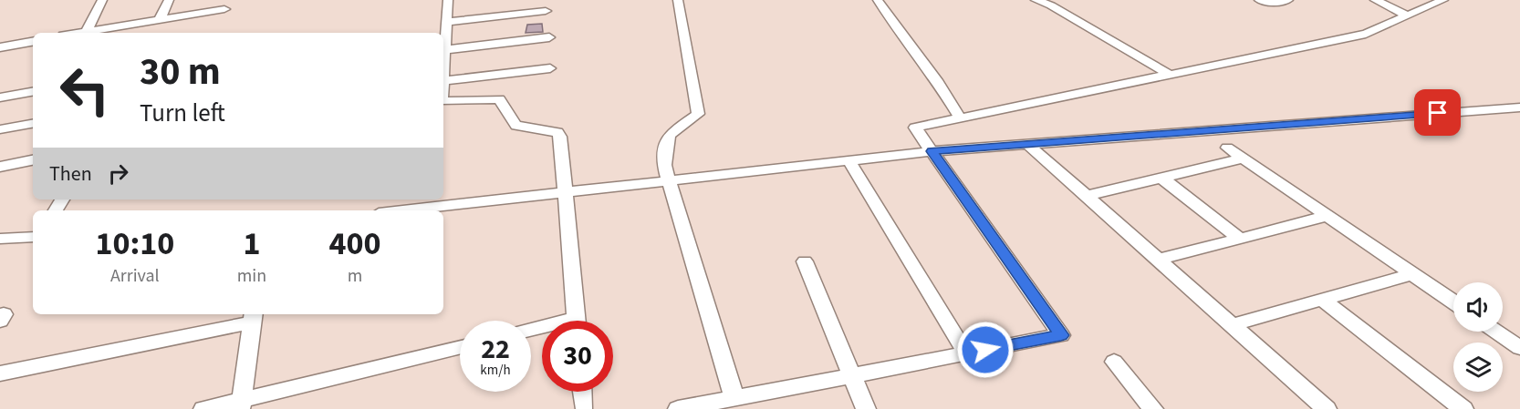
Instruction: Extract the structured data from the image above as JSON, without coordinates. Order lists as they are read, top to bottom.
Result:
{
  "page": {
    "turn": ["30 m", "Turn left"],
    "then": "Then",
    "eta": [
      "10:10",
      "Arrival",
      "1",
      "min",
      "400",
      "m"
    ],
    "speed": "22 km/h",
    "limit": "30"
  }
}
